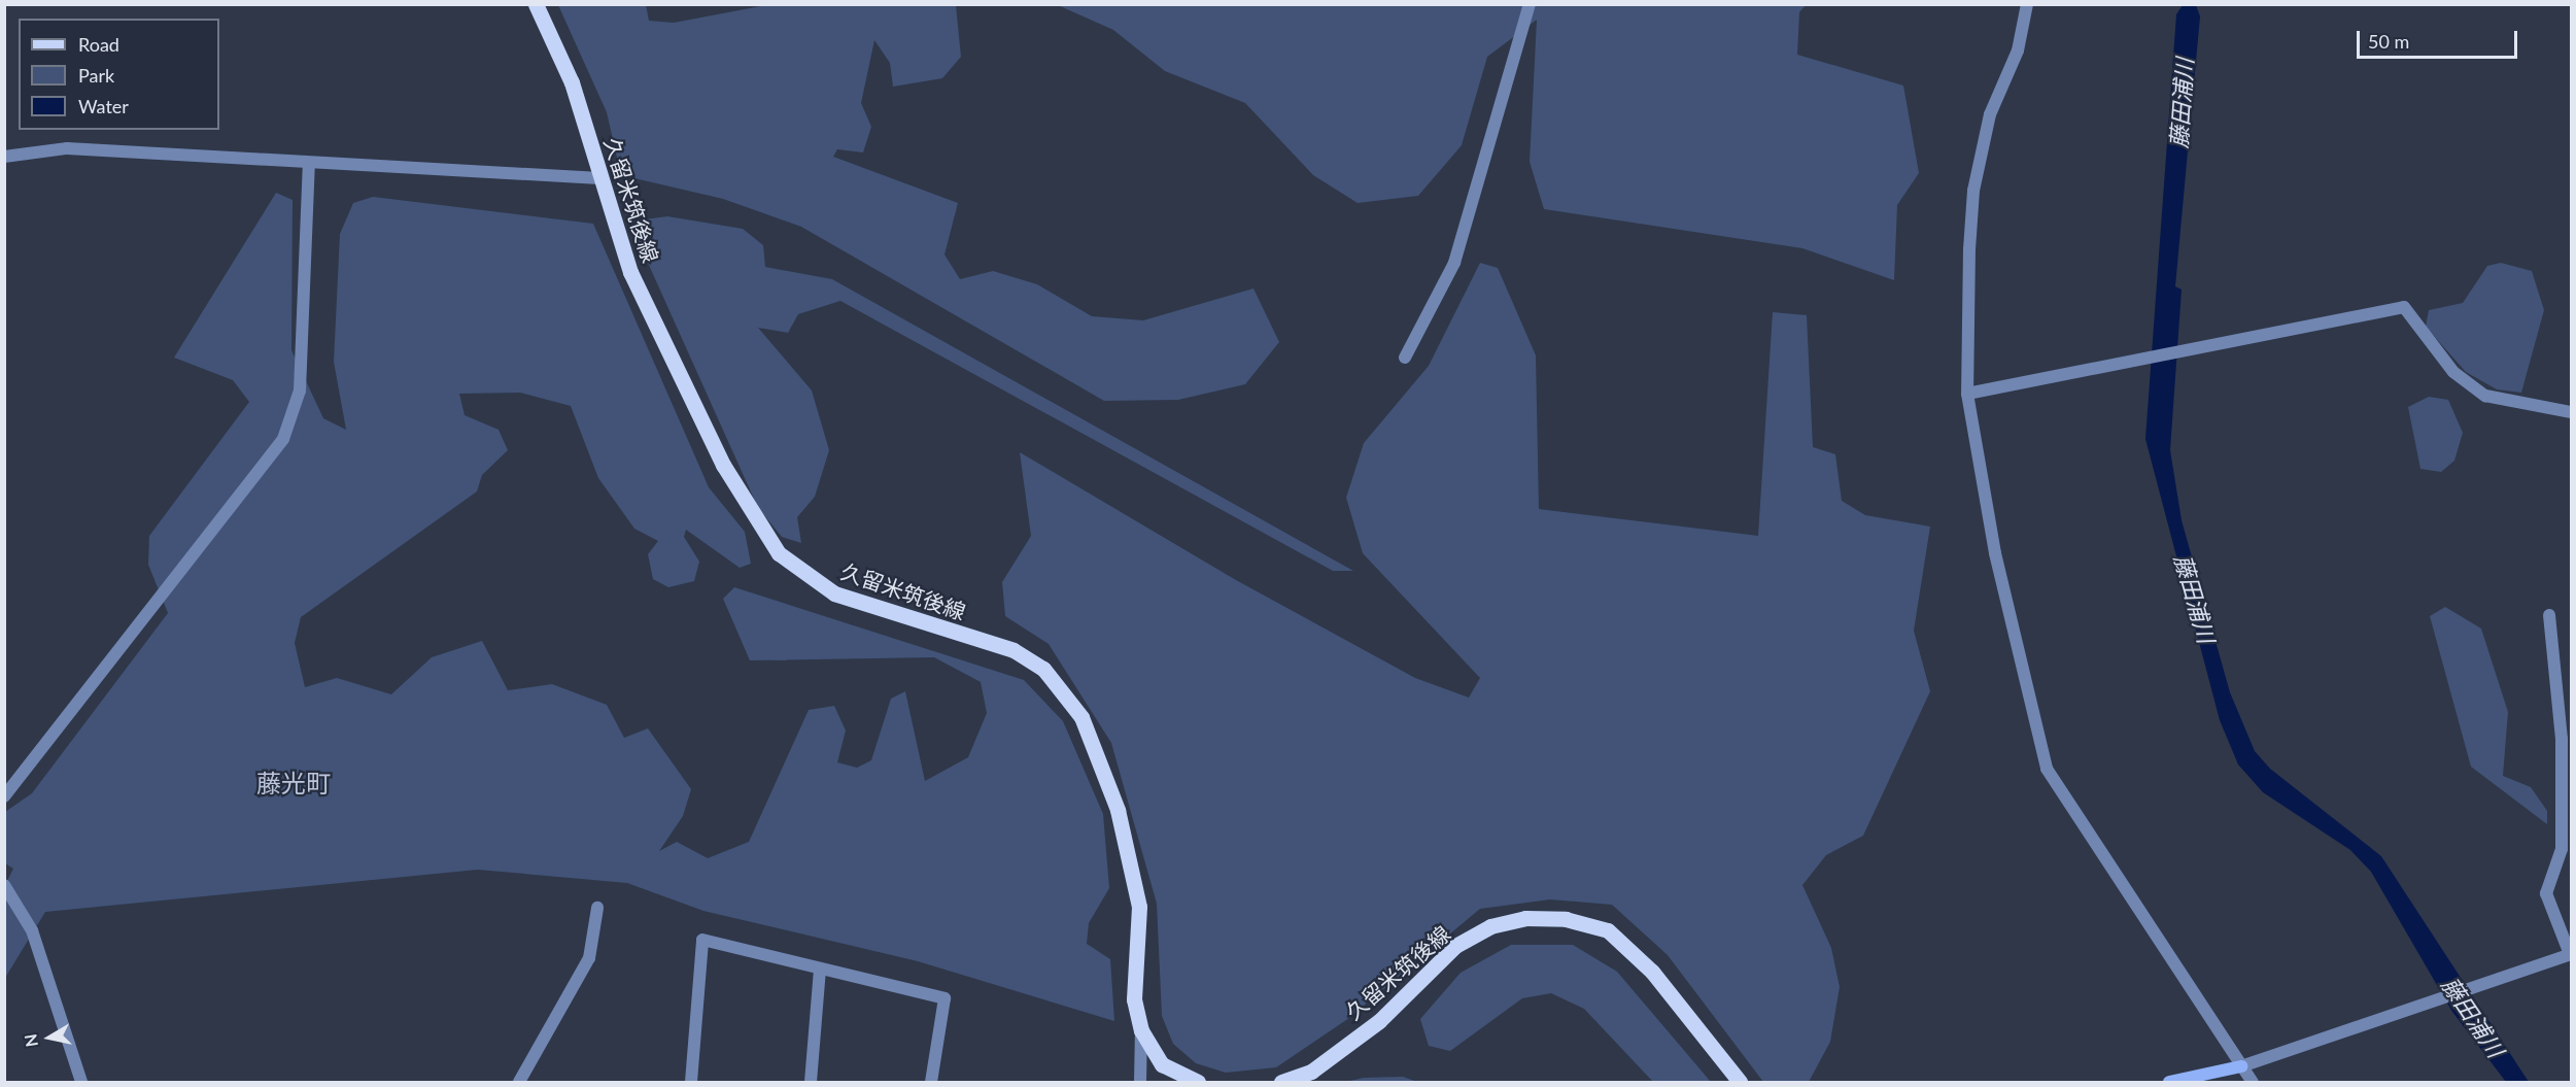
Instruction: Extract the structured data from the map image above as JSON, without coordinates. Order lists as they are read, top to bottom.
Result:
{
  "streets": {
    "main road": ["久留米筑後線"]
  },
  "districts": ["藤光町"],
  "water": ["藤田浦川"],
  "legend": ["Road", "Park", "Water"],
  "scale_bar": "50 m",
  "north": "left"
}
